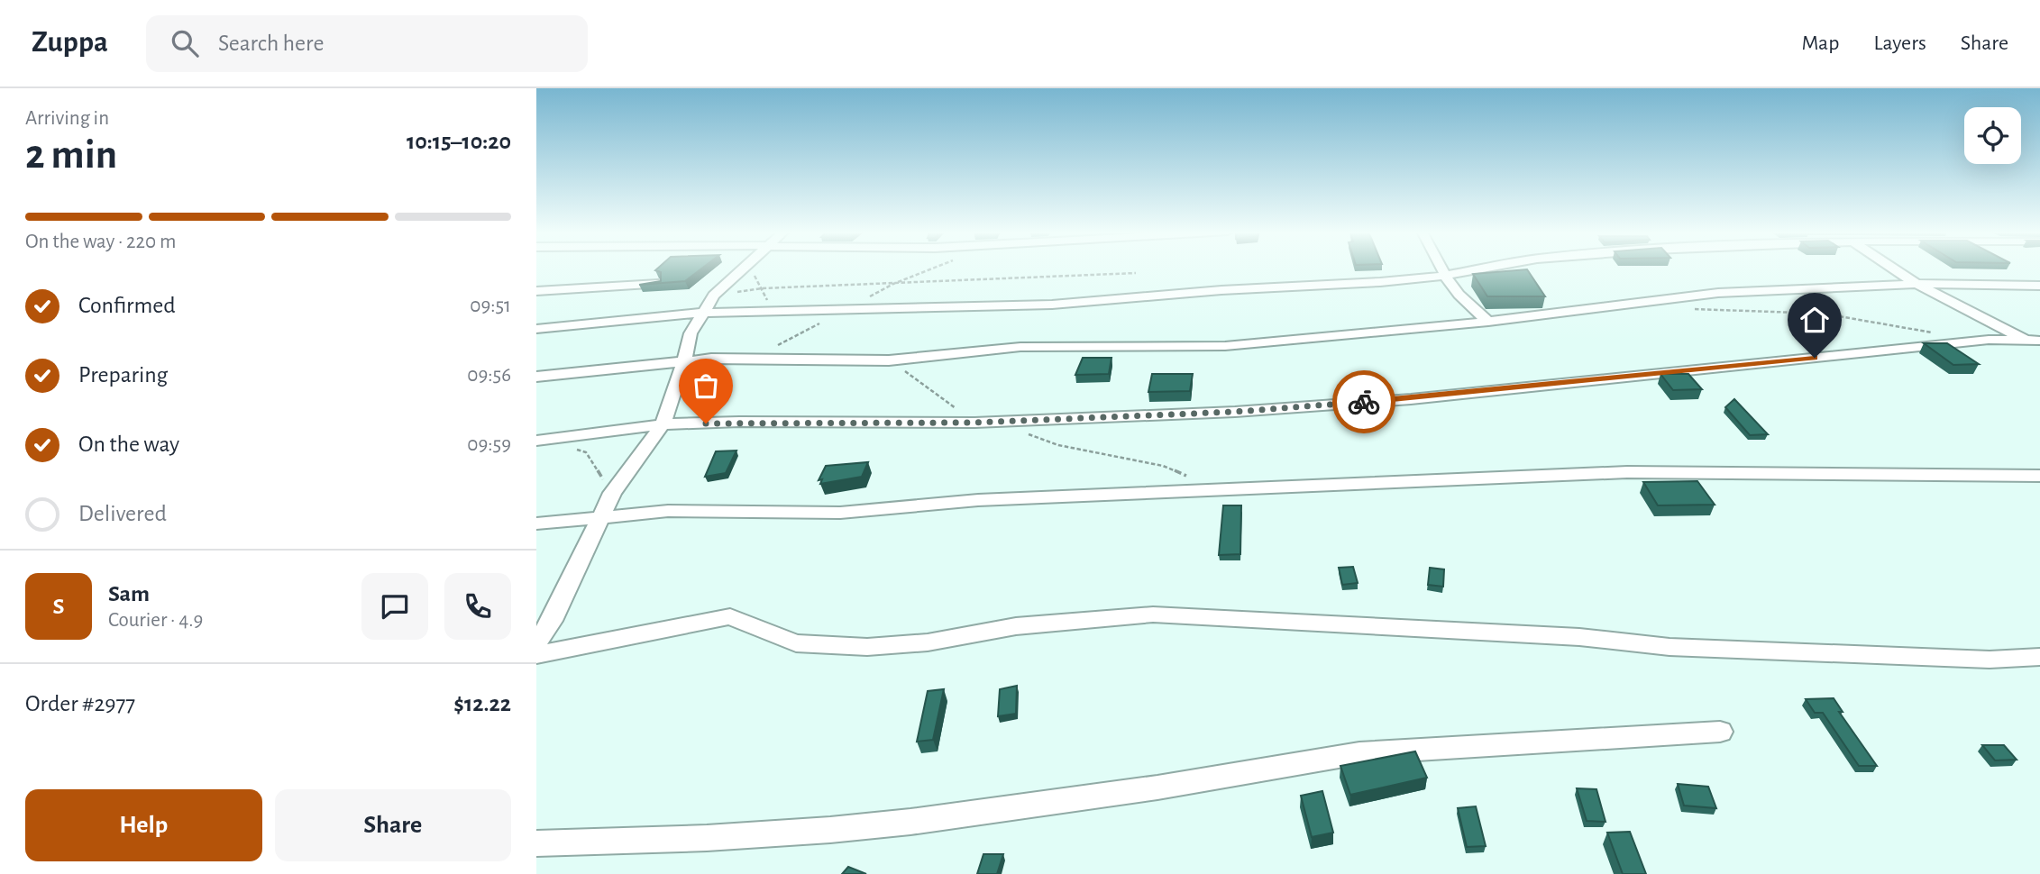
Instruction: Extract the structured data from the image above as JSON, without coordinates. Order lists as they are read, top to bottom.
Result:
{
  "page": {
    "header": "Zuppa",
    "search": "Search here",
    "nav": ["Map", "Layers", "Share"],
    "heading": ["2 min", "Arriving in", "10:15–10:20"],
    "panel": [
      "Sam",
      "Courier · 4.9",
      "Order #2977",
      "$12.22"
    ],
    "bar": "On the way · 220 m",
    "list": [
      ["Confirmed", "09:51"],
      ["Preparing", "09:56"],
      ["On the way", "09:59"],
      "Delivered"
    ],
    "round": "S",
    "buttons": ["Help", "Share"]
  }
}
